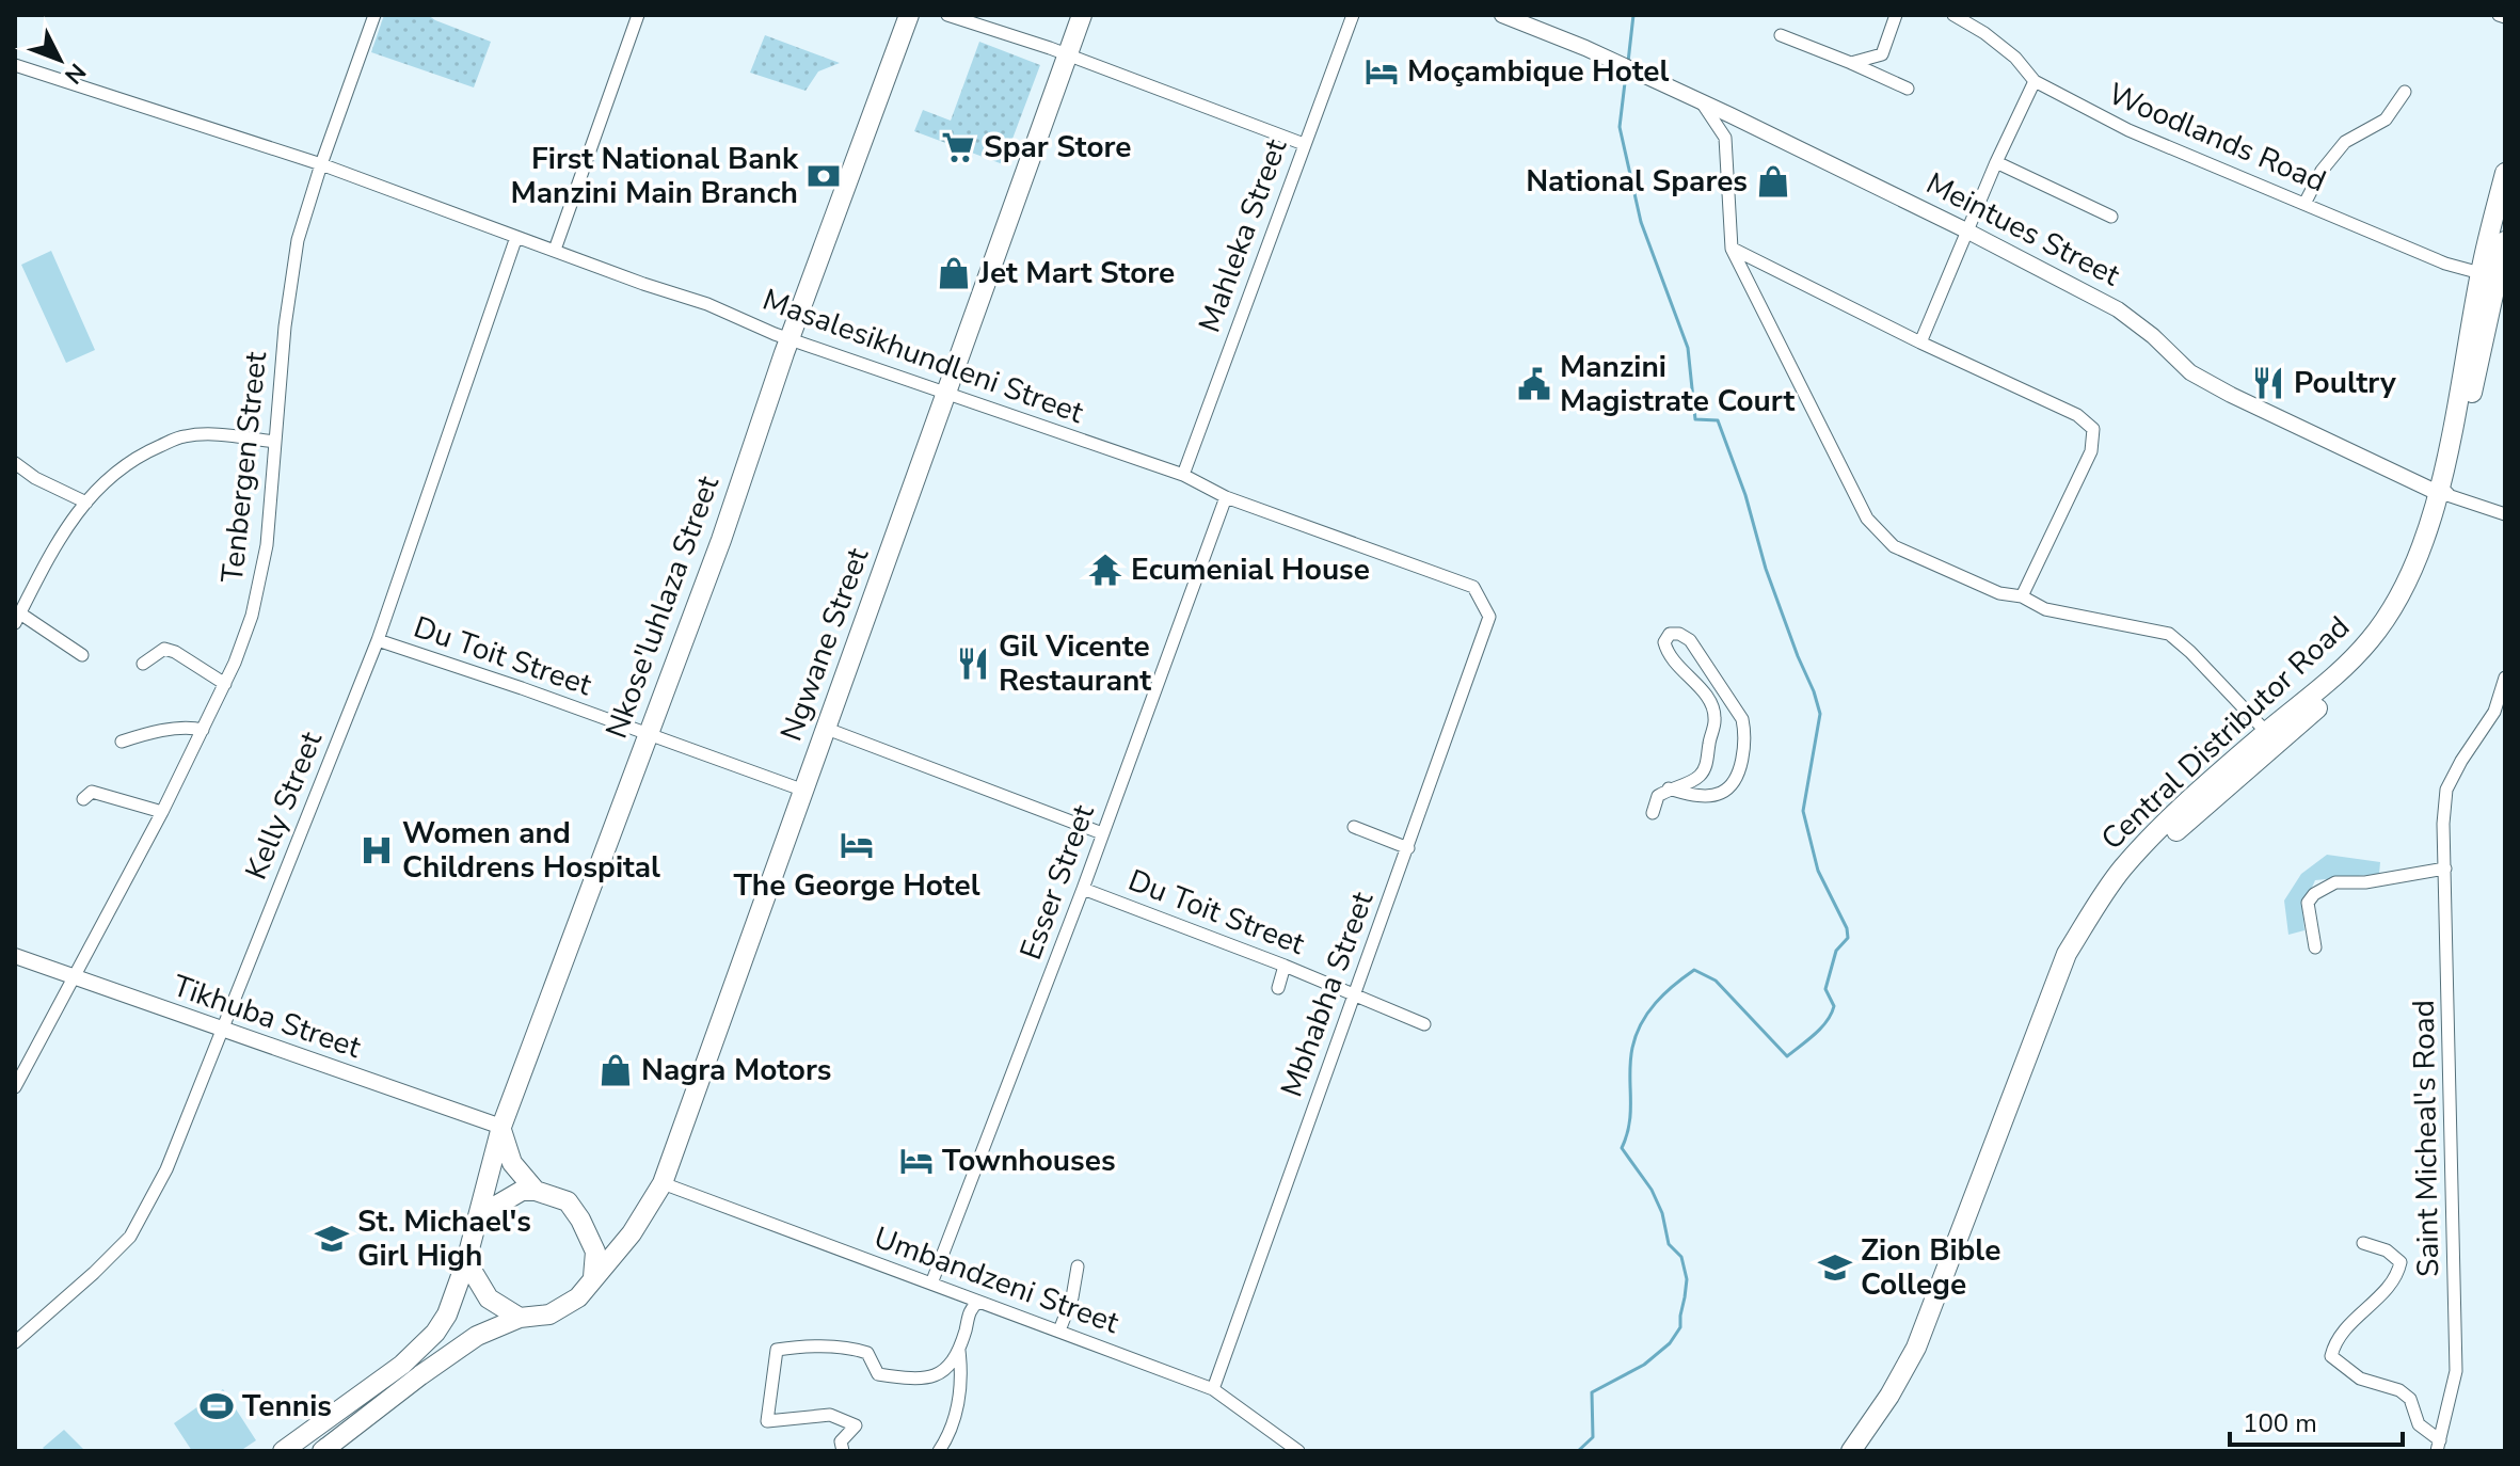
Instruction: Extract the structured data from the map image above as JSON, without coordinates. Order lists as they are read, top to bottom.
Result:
{
  "streets": {
    "main road": ["Nkose'luhlaza Street", "Ngwane Street", "Central Distributor Road"],
    "street": [
      "Woodlands Road",
      "Meintues Street",
      "Mahleka Street",
      "Masalesikhundleni Street",
      "Tenbergen Street",
      "Du Toit Street",
      "Kelly Street",
      "Esser Street",
      "Mbhabha Street",
      "Tikhuba Street",
      "Saint Micheal's Road",
      "Umbandzeni Street"
    ]
  },
  "crossings": [
    ["Woodlands Road", "Central Distributor Road"],
    ["Meintues Street", "Central Distributor Road"],
    ["Mahleka Street", "Masalesikhundleni Street"],
    ["Masalesikhundleni Street", "Tenbergen Street"],
    ["Masalesikhundleni Street", "Nkose'luhlaza Street"],
    ["Masalesikhundleni Street", "Ngwane Street"],
    ["Masalesikhundleni Street", "Kelly Street"],
    ["Masalesikhundleni Street", "Esser Street"],
    ["Masalesikhundleni Street", "Mbhabha Street"],
    ["Tenbergen Street", "Tikhuba Street"],
    ["Nkose'luhlaza Street", "Ngwane Street"],
    ["Nkose'luhlaza Street", "Du Toit Street"],
    ["Nkose'luhlaza Street", "Tikhuba Street"],
    ["Ngwane Street", "Du Toit Street"],
    ["Ngwane Street", "Umbandzeni Street"],
    ["Du Toit Street", "Kelly Street"],
    ["Du Toit Street", "Esser Street"],
    ["Du Toit Street", "Mbhabha Street"],
    ["Kelly Street", "Tikhuba Street"],
    ["Esser Street", "Umbandzeni Street"],
    ["Mbhabha Street", "Umbandzeni Street"]
  ],
  "places": {
    "hotel": ["Moçambique Hotel", "The George Hotel", "Townhouses"],
    "supermarket": ["Spar Store"],
    "bank": ["First National Bank Manzini Main Branch"],
    "shop": ["National Spares", "Jet Mart Store", "Nagra Motors"],
    "restaurant": ["Poultry", "Gil Vicente Restaurant"],
    "public building": ["Manzini Magistrate Court"],
    "temple": ["Ecumenial House"],
    "hospital": ["Women and Childrens Hospital"],
    "school or university": ["St. Michael's Girl High", "Zion Bible College"],
    "sports": ["Tennis"]
  },
  "scale_bar": "100 m",
  "north": "bottom right"
}
